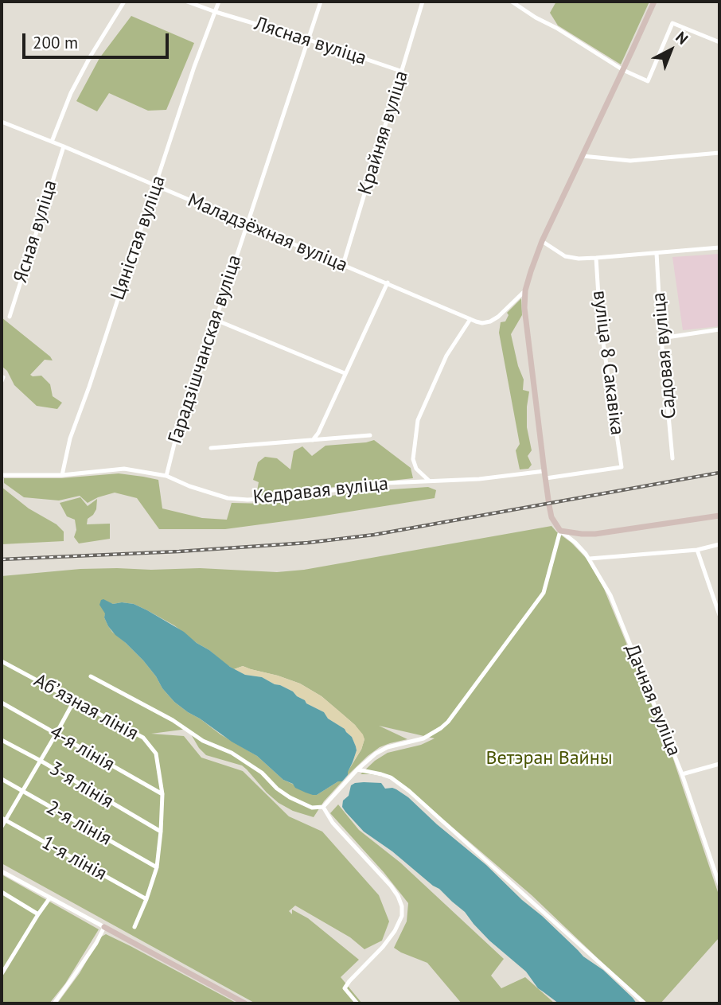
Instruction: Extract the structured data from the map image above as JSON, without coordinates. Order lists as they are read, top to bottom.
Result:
{
  "streets": {
    "street": [
      "Лясная вуліца",
      "Крайняя вуліца",
      "Ясная вуліца",
      "Маладзёжная вуліца",
      "Цяністая вуліца",
      "Гарадзішчанская вуліца",
      "Садовая вуліца",
      "вуліца 8 Сакавіка",
      "Кедравая вуліца",
      "Дачная вуліца",
      "Абʼязная лінія",
      "4-я лінія",
      "3-я лінія",
      "2-я лінія",
      "1-я лінія"
    ]
  },
  "crossings": [
    ["Лясная вуліца", "Крайняя вуліца"],
    ["Лясная вуліца", "Цяністая вуліца"],
    ["Лясная вуліца", "Гарадзішчанская вуліца"],
    ["Крайняя вуліца", "Маладзёжная вуліца"],
    ["Ясная вуліца", "Маладзёжная вуліца"],
    ["Маладзёжная вуліца", "Цяністая вуліца"],
    ["Маладзёжная вуліца", "Гарадзішчанская вуліца"],
    ["Цяністая вуліца", "Кедравая вуліца"],
    ["Гарадзішчанская вуліца", "Кедравая вуліца"],
    ["Абʼязная лінія", "4-я лінія"],
    ["Абʼязная лінія", "3-я лінія"],
    ["Абʼязная лінія", "2-я лінія"],
    ["Абʼязная лінія", "1-я лінія"]
  ],
  "parks": ["Ветэран Вайны"],
  "scale_bar": "200 m",
  "north": "top right"
}
